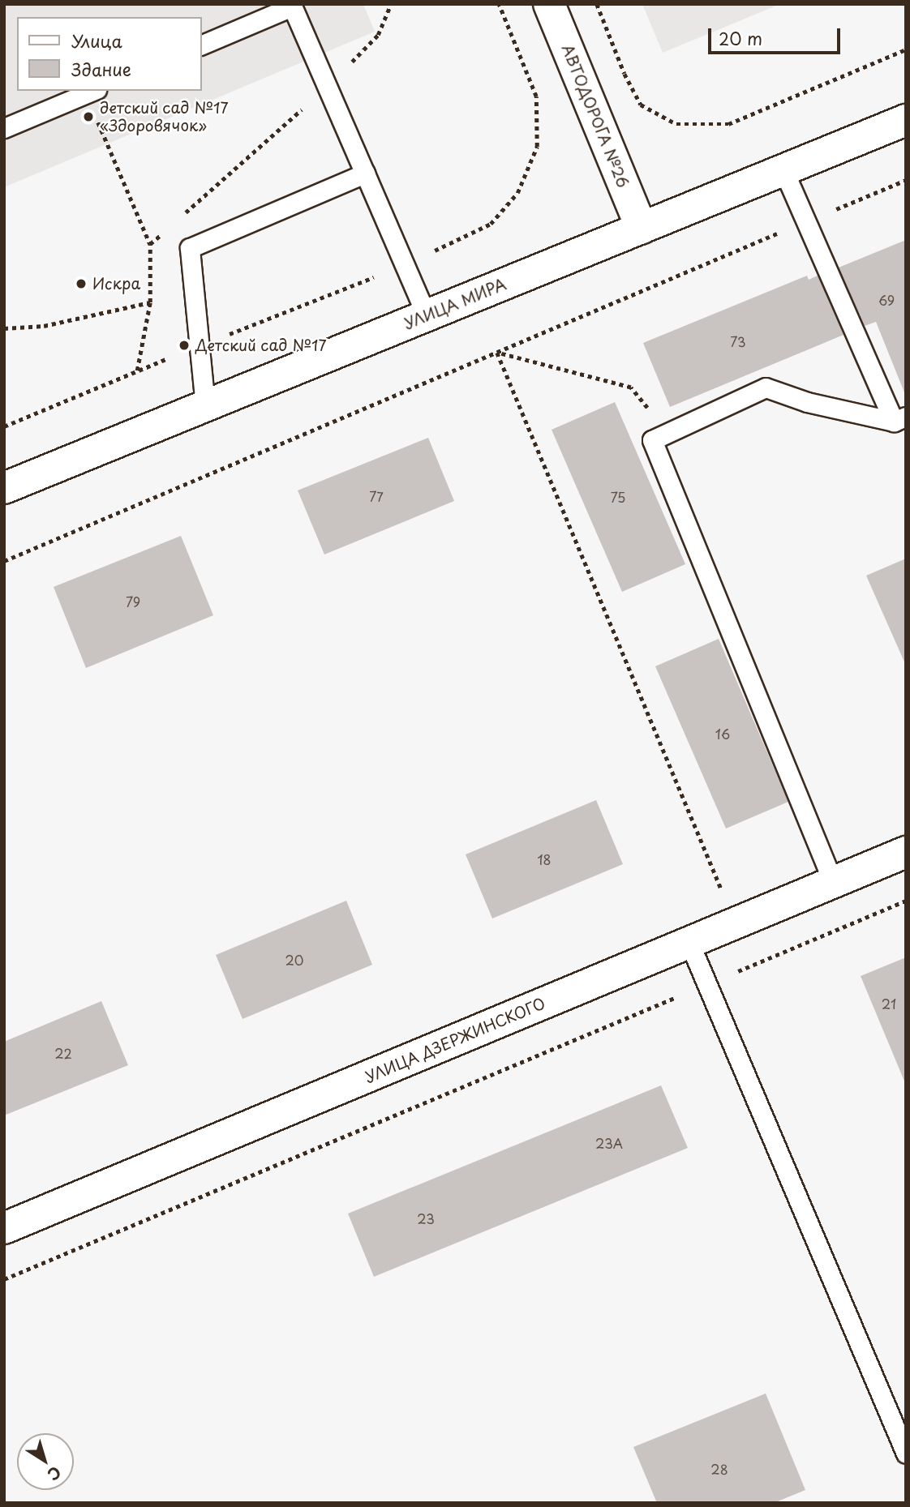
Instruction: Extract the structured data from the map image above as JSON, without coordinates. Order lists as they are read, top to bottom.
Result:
{
  "streets": {
    "street": ["АВТОДОРОГА №26", "УЛИЦА МИРА", "УЛИЦА ДЗЕРЖИНСКОГО"]
  },
  "crossings": [
    ["АВТОДОРОГА №26", "УЛИЦА МИРА"]
  ],
  "places": ["детский сад №17 «Здоровячок»", "Искра", "Детский сад №17"],
  "house_numbers": [
    "69",
    "73",
    "77",
    "75",
    "79",
    "16",
    "18",
    "20",
    "21",
    "22",
    "23А",
    "23",
    "28"
  ],
  "legend": ["Улица", "Здание"],
  "scale_bar": "20 m",
  "north": "bottom right"
}
